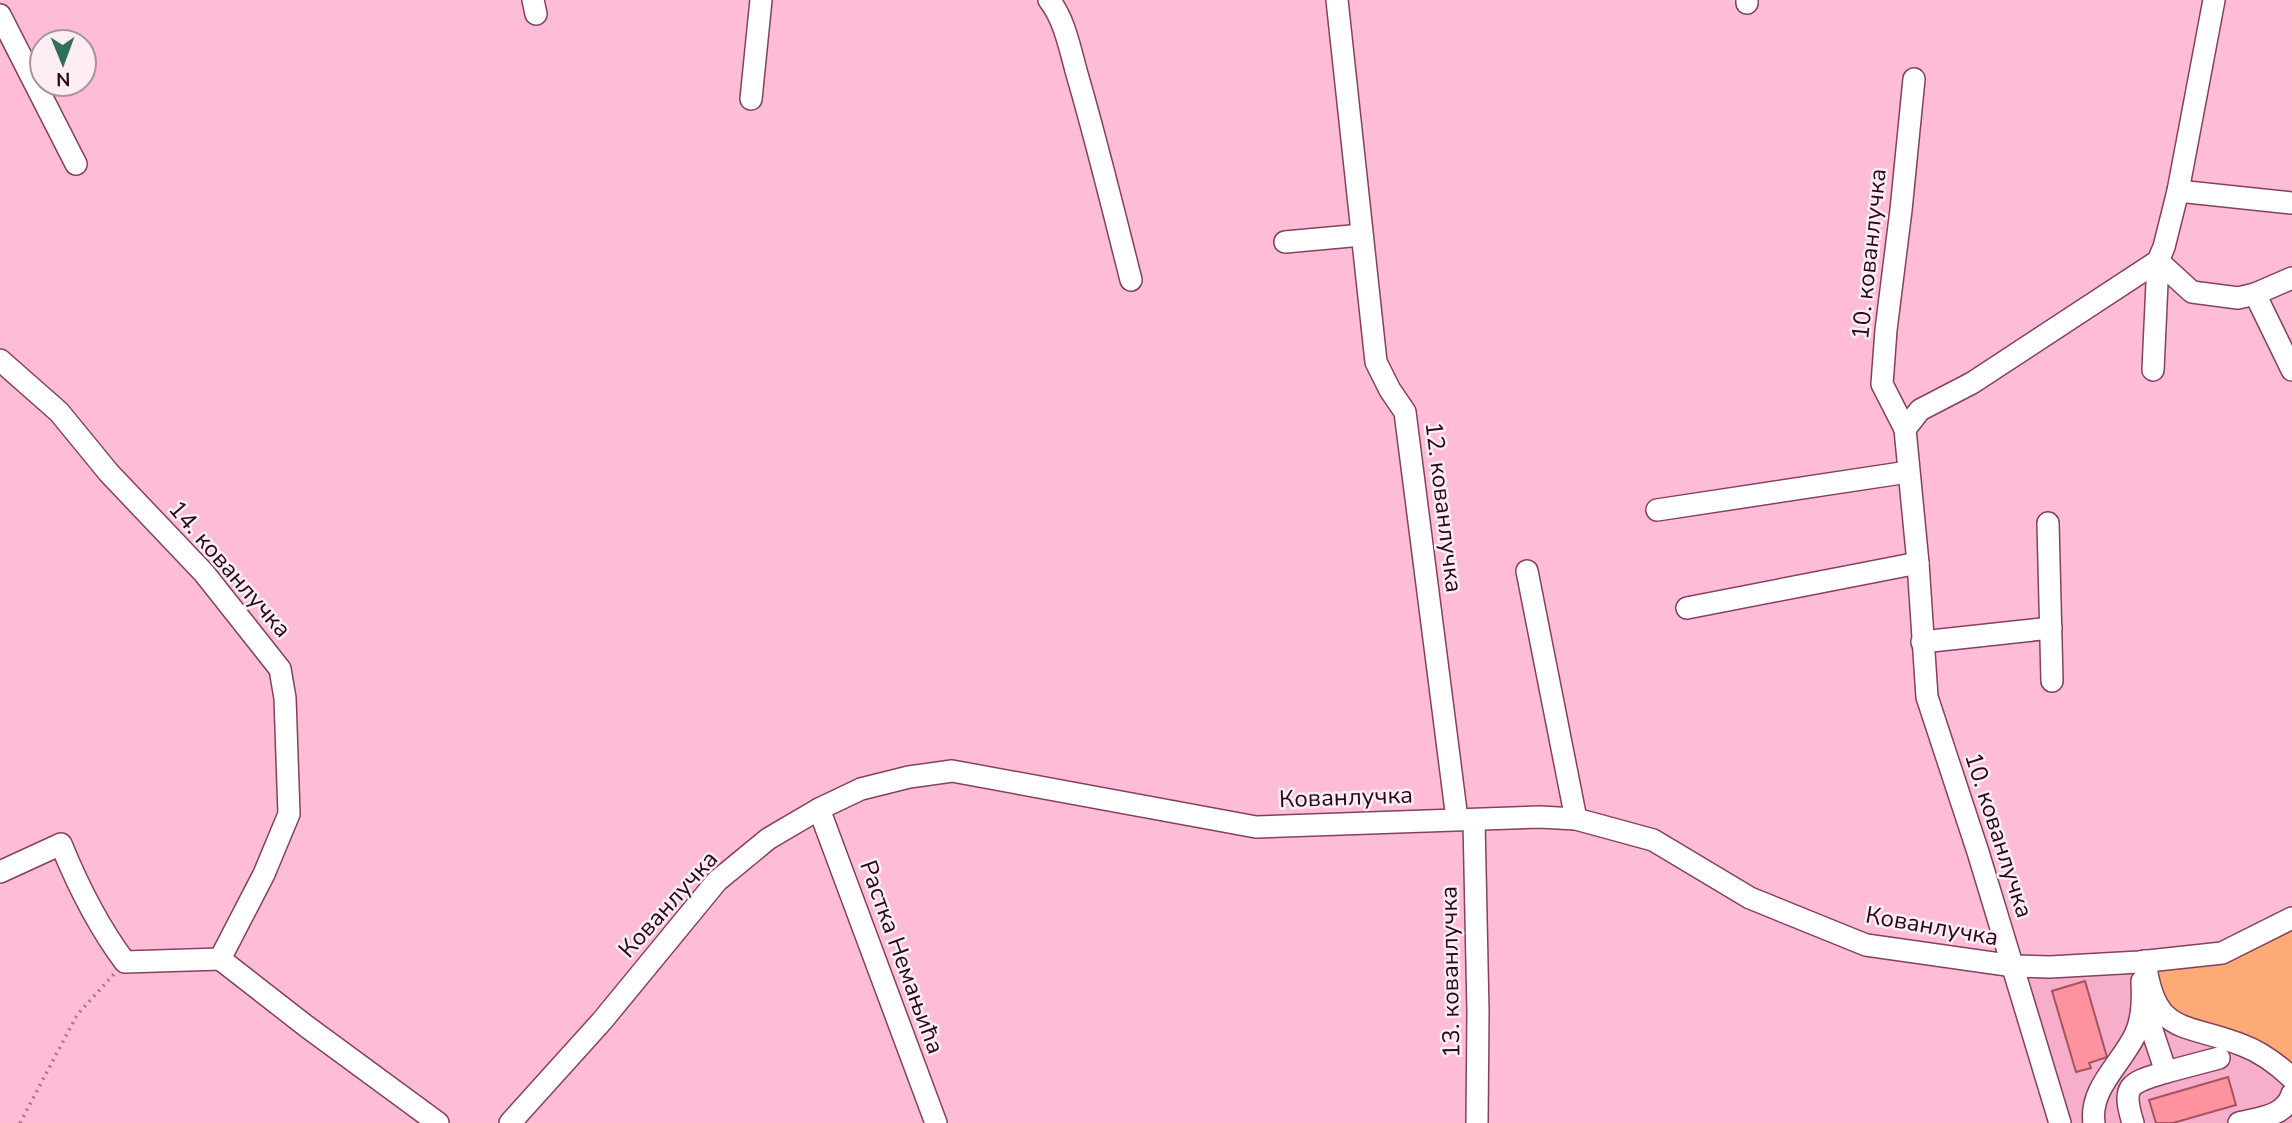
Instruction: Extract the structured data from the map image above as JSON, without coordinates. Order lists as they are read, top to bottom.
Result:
{
  "streets": {
    "street": [
      "10. кованлучка",
      "12. кованлучка",
      "14. кованлучка",
      "Кованлучка",
      "Растка Немањића",
      "13. кованлучка"
    ]
  },
  "crossings": [
    ["10. кованлучка", "Кованлучка"],
    ["12. кованлучка", "Кованлучка"],
    ["12. кованлучка", "13. кованлучка"],
    ["Кованлучка", "Растка Немањића"],
    ["Кованлучка", "13. кованлучка"]
  ],
  "north": "bottom"
}
